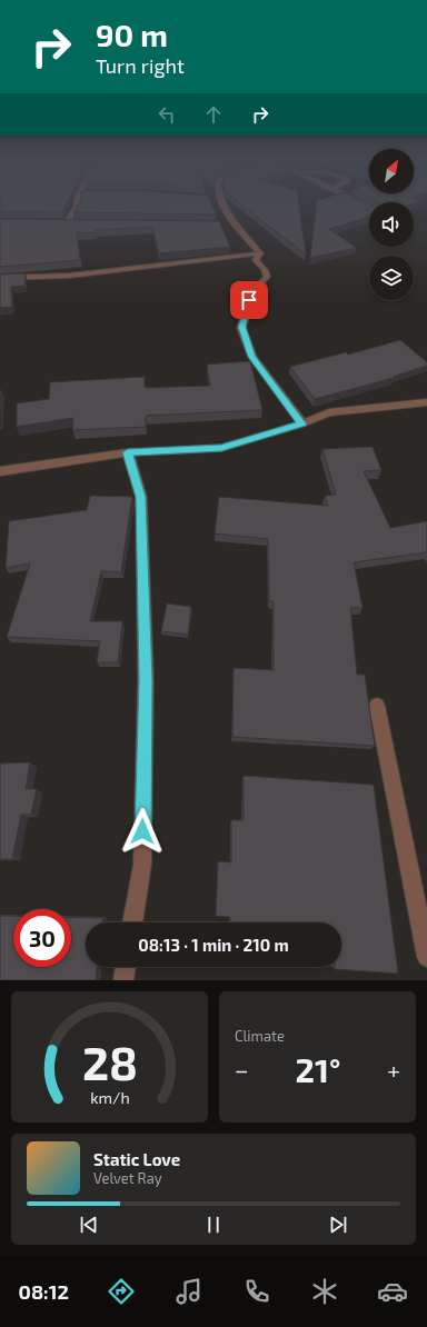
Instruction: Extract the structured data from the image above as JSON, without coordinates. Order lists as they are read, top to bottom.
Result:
{
  "north": "top right",
  "page": {
    "turn": ["90 m", "Turn right"],
    "limit": "30",
    "trip": "08:13 · 1 min · 210 m",
    "tile": "Climate",
    "heat": ["−", "21°", "+"],
    "song": ["Static Love", "Velvet Ray"],
    "tabs": "08:12",
    "gauge": ["28", "km/h"]
  }
}
